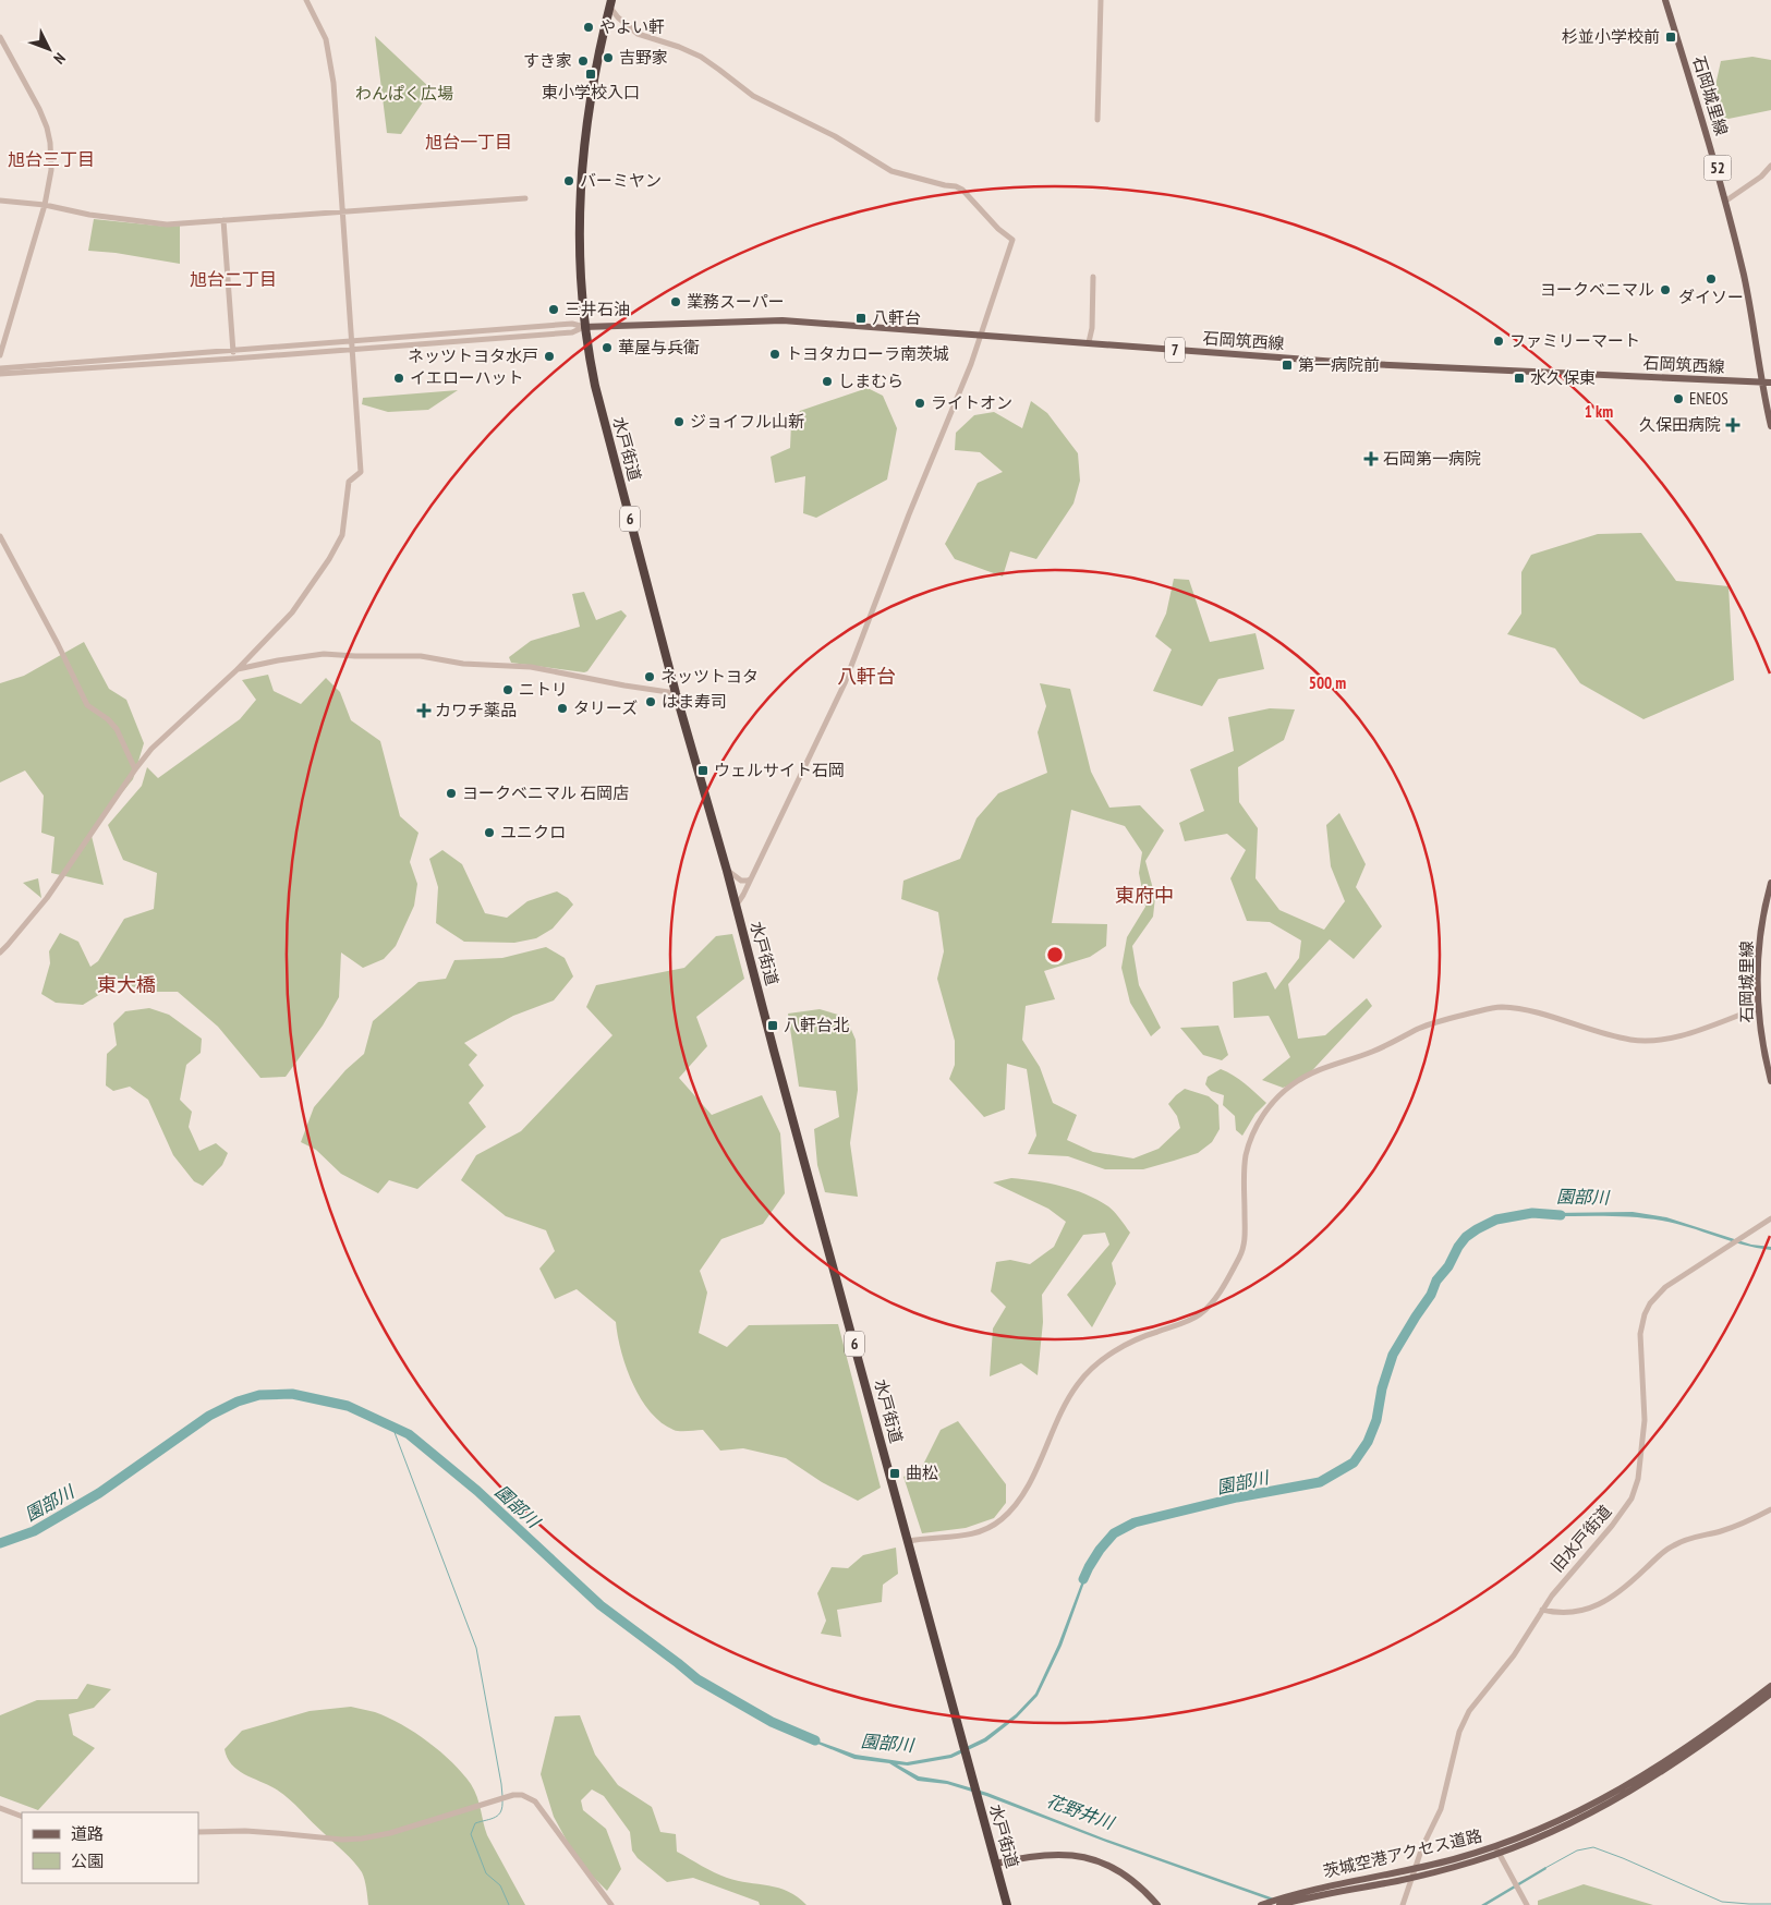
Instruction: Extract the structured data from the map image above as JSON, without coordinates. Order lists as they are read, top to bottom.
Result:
{
  "streets": {
    "highway": ["水戸街道", "6"],
    "main road": [
      "石岡城里線",
      "52",
      "石岡筑西線",
      "7",
      "茨城空港アクセス道路"
    ],
    "street": ["旧水戸街道"]
  },
  "crossings": [
    ["石岡城里線", "石岡筑西線"],
    ["石岡筑西線", "水戸街道"],
    ["旧水戸街道", "茨城空港アクセス道路"]
  ],
  "districts": [
    "旭台一丁目",
    "旭台三丁目",
    "旭台二丁目",
    "八軒台",
    "東府中",
    "東大橋"
  ],
  "water": ["園部川", "花野井川"],
  "parks": ["わんぱく広場"],
  "places": {
    "other": [
      "やよい軒",
      "吉野家",
      "すき家",
      "バーミヤン",
      "ダイソー",
      "ヨークベニマル",
      "業務スーパー",
      "三井石油",
      "ファミリーマート",
      "華屋与兵衛",
      "トヨタカローラ南茨城",
      "ネッツトヨタ水戸",
      "イエローハット",
      "しまむら",
      "ENEOS",
      "ライトオン",
      "ジョイフル山新",
      "ネッツトヨタ",
      "ニトリ",
      "はま寿司",
      "タリーズ",
      "ヨークベニマル 石岡店",
      "ユニクロ"
    ],
    "transit": [
      "杉並小学校前",
      "東小学校入口",
      "八軒台",
      "第一病院前",
      "水久保東",
      "ウェルサイト石岡",
      "八軒台北",
      "曲松"
    ],
    "health": ["久保田病院", "石岡第一病院", "カワチ薬品"]
  },
  "legend": ["道路", "公園"],
  "north": "bottom right",
  "rings": ["1 km", "500 m"]
}
